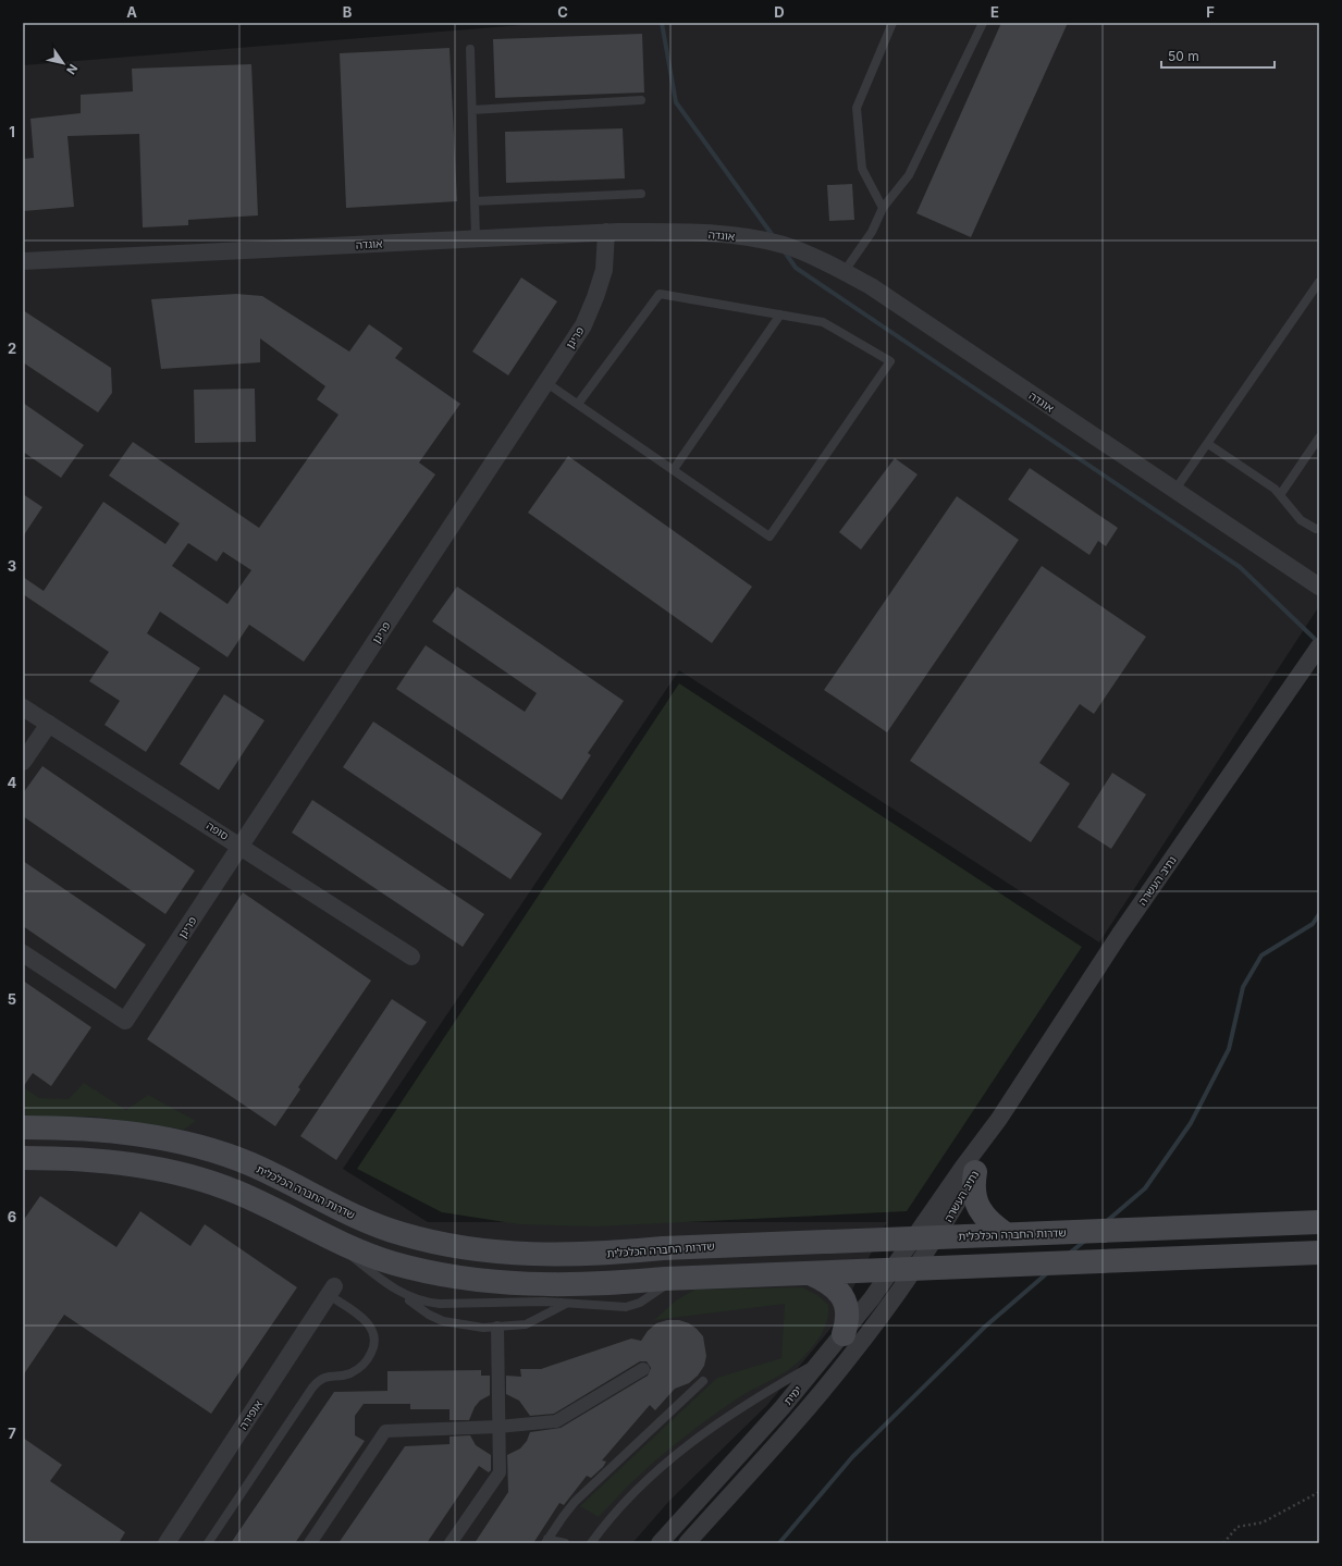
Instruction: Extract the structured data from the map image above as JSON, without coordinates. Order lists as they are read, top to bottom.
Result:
{
  "streets": {
    "main road": ["שדרות החברה הכלכלית"],
    "street": [
      "אוגדה",
      "פריגן",
      "סופה",
      "נתיב העשרה",
      "ימית",
      "אופירה"
    ]
  },
  "crossings": [
    ["אוגדה", "פריגן"],
    ["פריגן", "סופה"],
    ["נתיב העשרה", "שדרות החברה הכלכלית"],
    ["נתיב העשרה", "ימית"]
  ],
  "scale_bar": "50 m",
  "north": "bottom right",
  "grid": {
    "columns": [
      "A",
      "B",
      "C",
      "D",
      "E",
      "F"
    ],
    "rows": [
      "1",
      "2",
      "3",
      "4",
      "5",
      "6",
      "7"
    ]
  }
}
